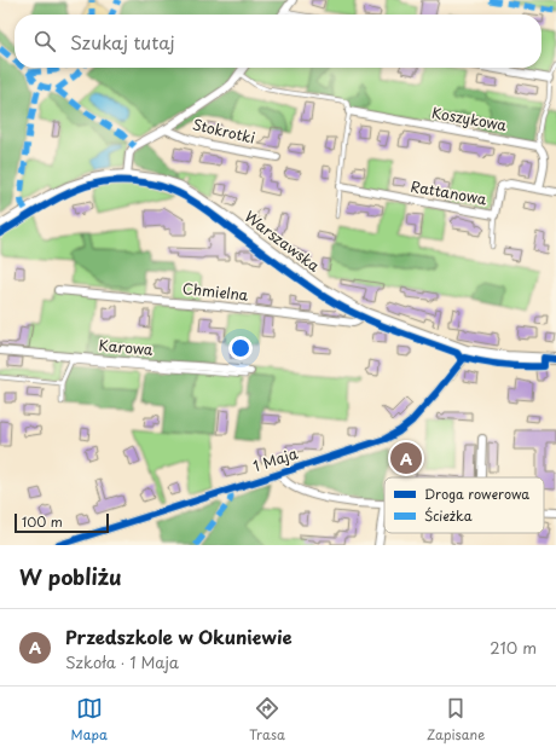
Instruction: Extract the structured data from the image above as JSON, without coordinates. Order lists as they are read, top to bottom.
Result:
{
  "streets": {
    "main road": ["Warszawska"],
    "street": [
      "Koszykowa",
      "Stokrotki",
      "Rattanowa",
      "Chmielna",
      "Karowa",
      "1 Maja"
    ]
  },
  "crossings": [
    ["Warszawska", "Chmielna"],
    ["Warszawska", "1 Maja"]
  ],
  "legend": ["Droga rowerowa", "Ścieżka"],
  "scale_bar": "100 m",
  "page": {
    "search": "Szukaj tutaj",
    "pins": "A",
    "scale": "100 m",
    "heading": "W pobliżu",
    "list": [
      {
        "mark": "A",
        "name": "Przedszkole w Okuniewie",
        "note": "Szkoła · 1 Maja",
        "value": "210 m"
      }
    ],
    "nav": ["Mapa", "Trasa", "Zapisane"]
  }
}
